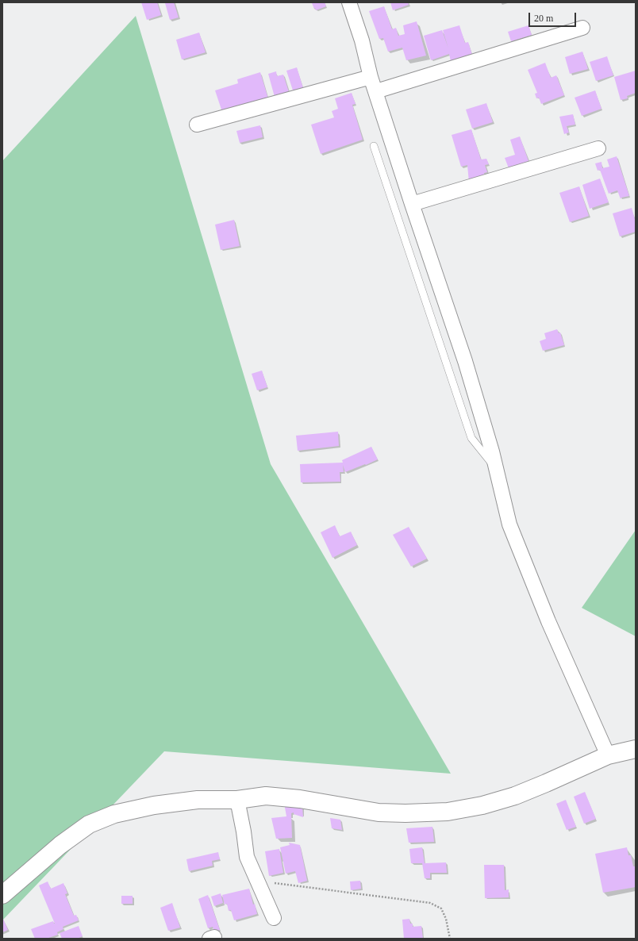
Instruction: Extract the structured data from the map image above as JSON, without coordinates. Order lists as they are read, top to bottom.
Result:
{
  "scale_bar": "20 m"
}
